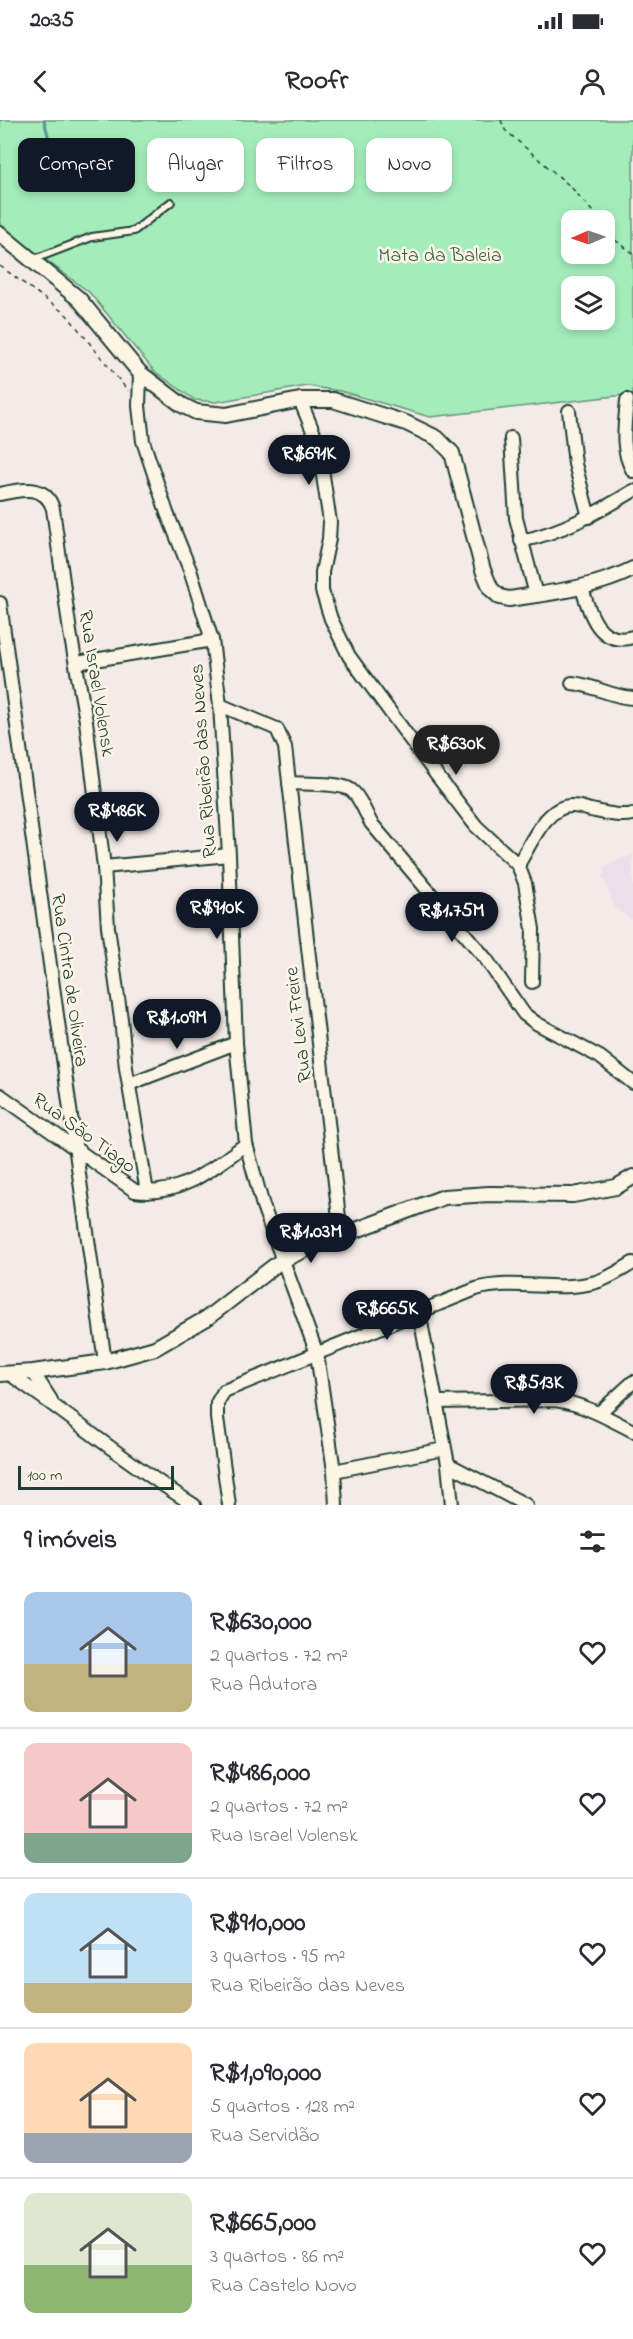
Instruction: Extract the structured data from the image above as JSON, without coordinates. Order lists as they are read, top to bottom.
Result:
{
  "streets": {
    "street": [
      "Rua Israel Volensk",
      "Rua Ribeirão das Neves",
      "Rua Cintra de Oliveira",
      "Rua Levi Freire",
      "Rua São Tiago"
    ]
  },
  "crossings": [
    ["Rua Israel Volensk", "Rua São Tiago"],
    ["Rua Ribeirão das Neves", "Rua Levi Freire"],
    ["Rua Ribeirão das Neves", "Rua São Tiago"],
    ["Rua Cintra de Oliveira", "Rua São Tiago"]
  ],
  "parks": ["Mata da Baleia"],
  "scale_bar": "100 m",
  "north": "left",
  "page": {
    "status": "20:35",
    "header": "Roofr",
    "chip": [
      "Comprar",
      "Alugar",
      "Filtros",
      "Novo"
    ],
    "price": [
      "R$691K",
      "R$630K",
      "R$486K",
      "R$910K",
      "R$1.75M",
      "R$1.09M",
      "R$1.03M",
      "R$665K",
      "R$513K"
    ],
    "scale": "100 m",
    "heading": "9 imóveis",
    "list": [
      {
        "name": "R$630,000",
        "note": "2 quartos · 72 m² · Rua Adutora"
      },
      {
        "name": "R$486,000",
        "note": "2 quartos · 72 m² · Rua Israel Volensk"
      },
      {
        "name": "R$910,000",
        "note": "3 quartos · 95 m² · Rua Ribeirão das Neves"
      },
      {
        "name": "R$1,090,000",
        "note": "5 quartos · 128 m² · Rua Servidão"
      },
      {
        "name": "R$665,000",
        "note": "3 quartos · 86 m² · Rua Castelo Novo"
      }
    ]
  }
}
